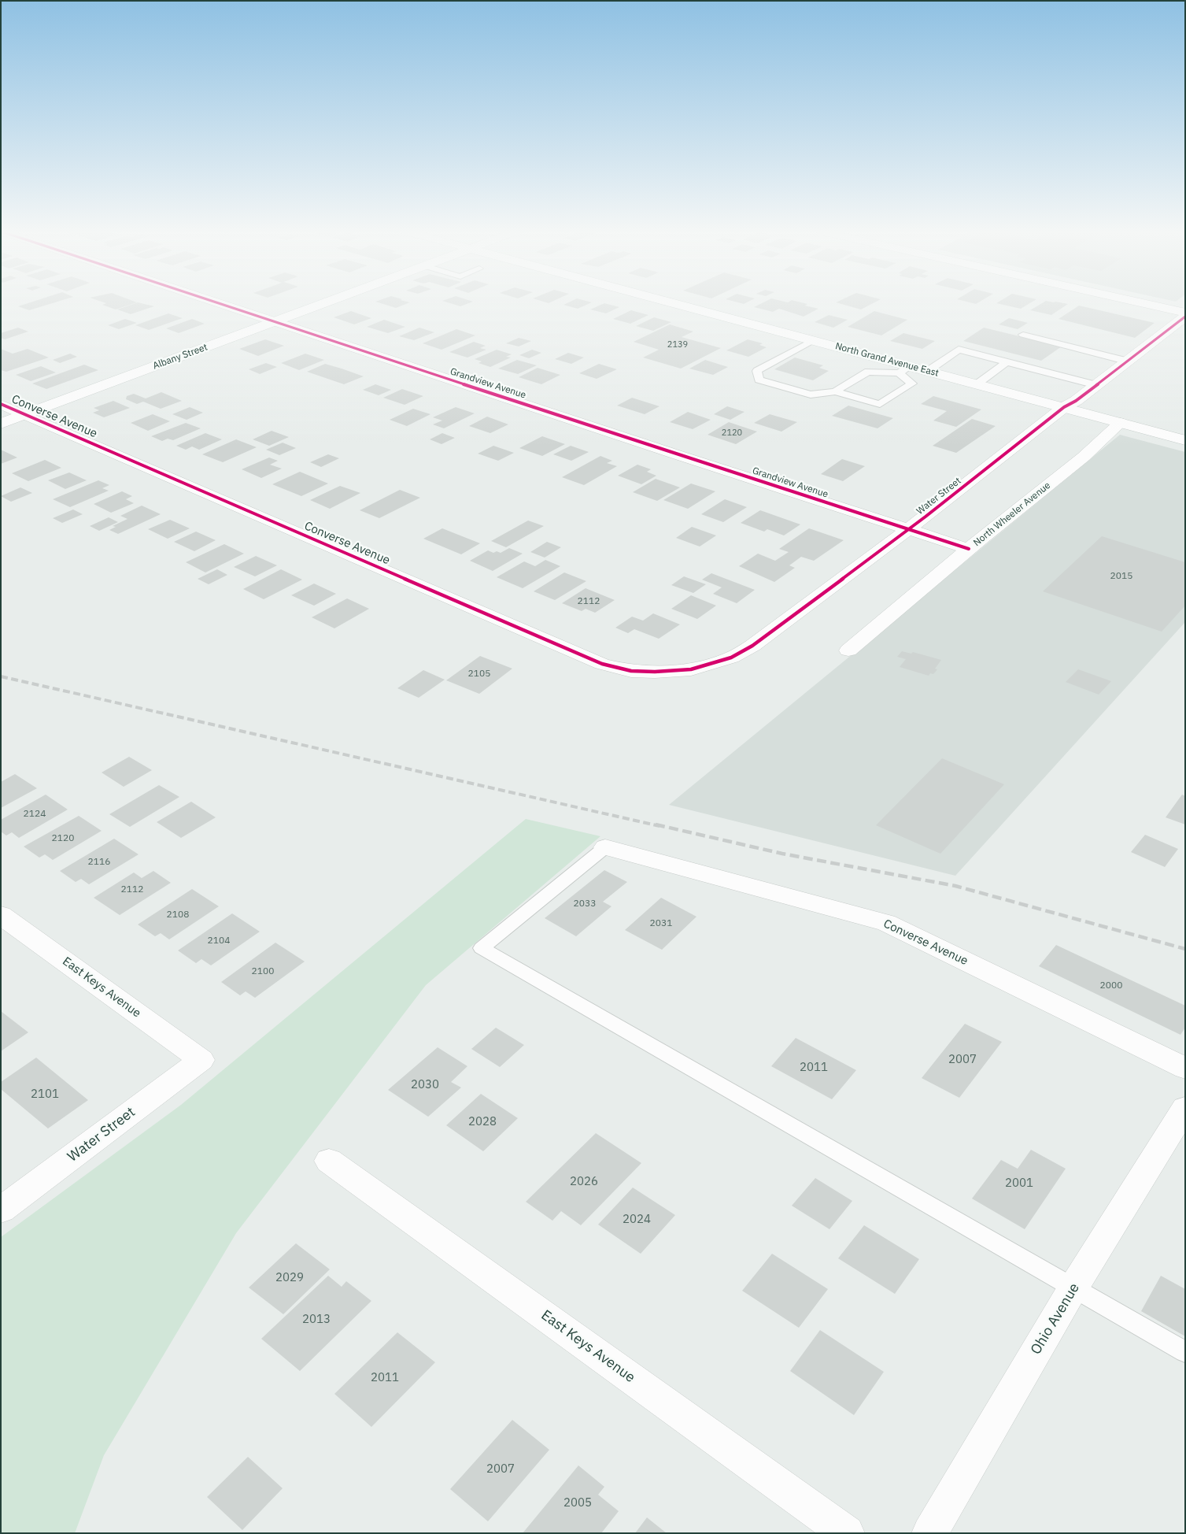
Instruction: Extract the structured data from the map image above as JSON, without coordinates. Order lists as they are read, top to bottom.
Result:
{
  "streets": {
    "street": [
      "Albany Street",
      "North Grand Avenue East",
      "Grandview Avenue",
      "Converse Avenue",
      "Water Street",
      "North Wheeler Avenue",
      "East Keys Avenue",
      "Ohio Avenue"
    ]
  },
  "crossings": [
    ["Albany Street", "Grandview Avenue"],
    ["Albany Street", "Converse Avenue"],
    ["North Grand Avenue East", "Water Street"],
    ["North Grand Avenue East", "North Wheeler Avenue"],
    ["Grandview Avenue", "Water Street"],
    ["Grandview Avenue", "North Wheeler Avenue"],
    ["Converse Avenue", "Water Street"],
    ["Water Street", "East Keys Avenue"]
  ],
  "house_numbers": [
    "2139",
    "2120",
    "2015",
    "2112",
    "2105",
    "2124",
    "2120",
    "2116",
    "2112",
    "2033",
    "2108",
    "2031",
    "2104",
    "2100",
    "2000",
    "2007",
    "2011",
    "2030",
    "2101",
    "2028",
    "2026",
    "2001",
    "2024",
    "2029",
    "2013",
    "2011",
    "2007",
    "2005"
  ]
}
